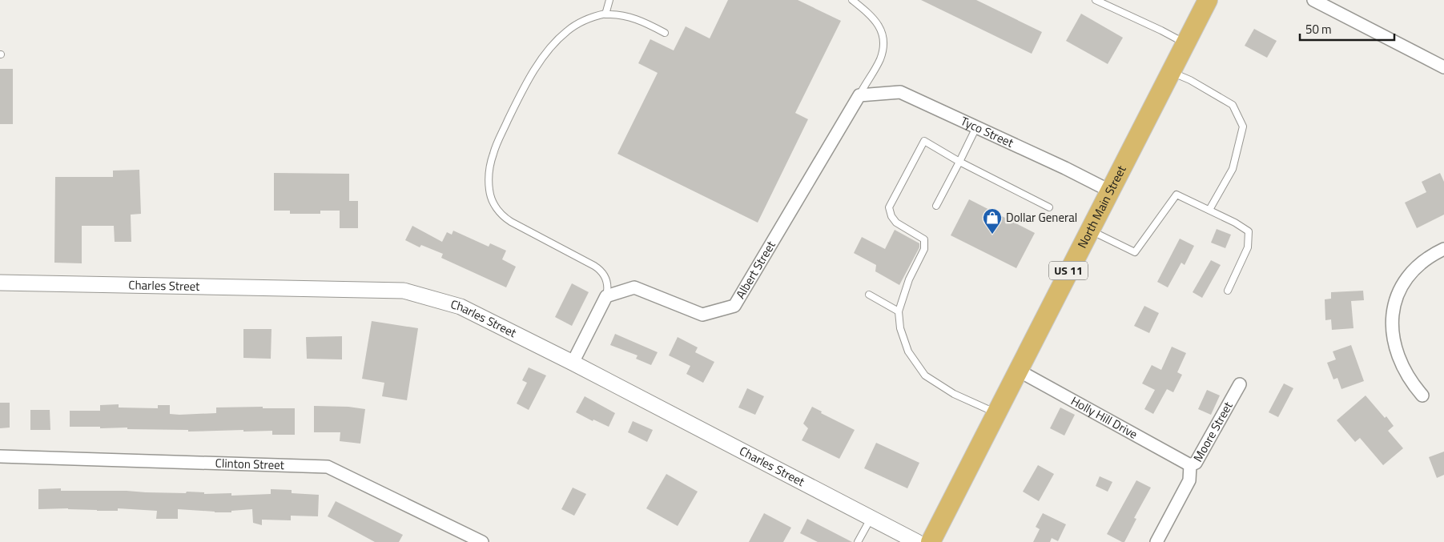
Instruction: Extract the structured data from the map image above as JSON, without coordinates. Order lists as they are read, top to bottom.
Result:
{
  "streets": {
    "main road": ["North Main Street", "US 11"],
    "street": [
      "Tyco Street",
      "Albert Street",
      "Charles Street",
      "Holly Hill Drive",
      "Moore Street",
      "Clinton Street"
    ]
  },
  "crossings": [
    ["Tyco Street", "North Main Street"],
    ["Tyco Street", "Albert Street"],
    ["North Main Street", "Holly Hill Drive"],
    ["Holly Hill Drive", "Moore Street"]
  ],
  "places": {
    "shop": ["Dollar General"]
  },
  "scale_bar": "50 m"
}
